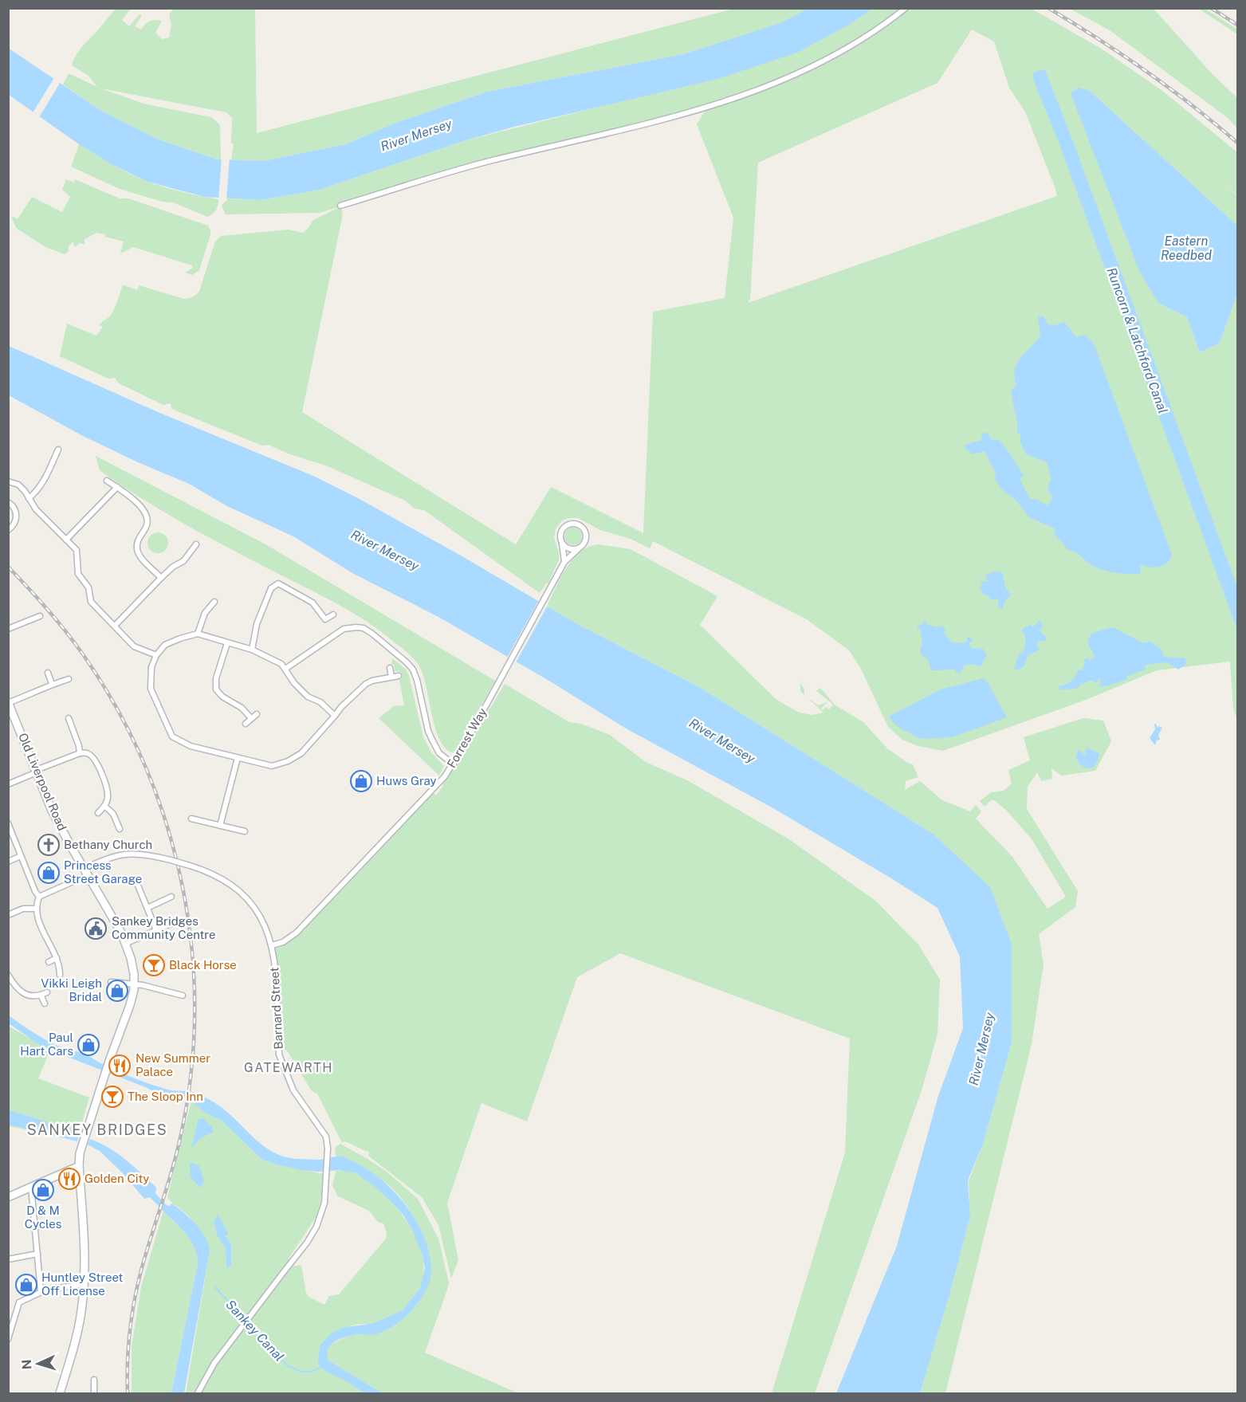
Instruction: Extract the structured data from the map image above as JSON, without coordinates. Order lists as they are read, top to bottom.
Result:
{
  "streets": {
    "street": ["Forrest Way", "Old Liverpool Road", "Barnard Street"]
  },
  "crossings": [
    ["Forrest Way", "Barnard Street"],
    ["Old Liverpool Road", "Barnard Street"]
  ],
  "districts": ["GATEWARTH", "SANKEY BRIDGES"],
  "water": [
    "River Mersey",
    "Eastern Reedbed",
    "Runcorn & Latchford Canal",
    "Sankey Canal"
  ],
  "places": {
    "shop": [
      "Huws Gray",
      "Princess Street Garage",
      "Vikki Leigh Bridal",
      "Paul Hart Cars",
      "D & M Cycles",
      "Huntley Street Off License"
    ],
    "church": ["Bethany Church"],
    "public building": ["Sankey Bridges Community Centre"],
    "bar": ["Black Horse", "The Sloop Inn"],
    "restaurant": ["New Summer Palace", "Golden City"]
  },
  "north": "left"
}
